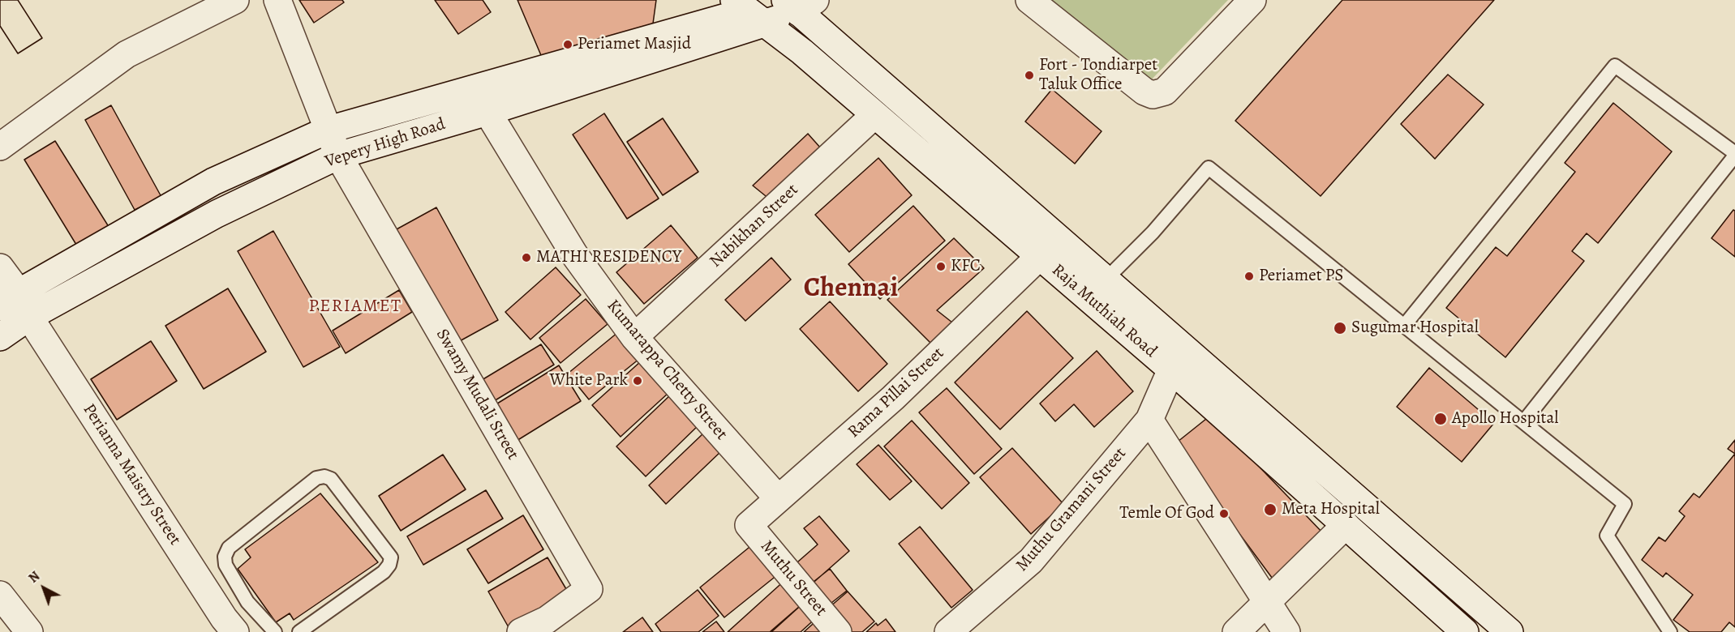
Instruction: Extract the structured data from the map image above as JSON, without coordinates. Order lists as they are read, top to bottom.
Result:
{
  "streets": {
    "street": [
      "Vepery High Road",
      "Nabikhan Street",
      "Raja Muthiah Road",
      "Kumarappa Chetty Street",
      "Rama Pillai Street",
      "Swamy Mudali Street",
      "Perianna Maistry Street",
      "Muthu Gramani Street",
      "Muthu Street"
    ]
  },
  "crossings": [
    ["Vepery High Road", "Raja Muthiah Road"],
    ["Vepery High Road", "Kumarappa Chetty Street"],
    ["Vepery High Road", "Swamy Mudali Street"],
    ["Vepery High Road", "Perianna Maistry Street"],
    ["Nabikhan Street", "Raja Muthiah Road"],
    ["Nabikhan Street", "Kumarappa Chetty Street"],
    ["Raja Muthiah Road", "Rama Pillai Street"],
    ["Raja Muthiah Road", "Muthu Gramani Street"],
    ["Kumarappa Chetty Street", "Rama Pillai Street"],
    ["Rama Pillai Street", "Muthu Street"]
  ],
  "districts": ["Chennai", "PERIAMET"],
  "places": [
    "Periamet Masjid",
    "Fort - Tondiarpet Taluk Office",
    "MATHI RESIDENCY",
    "KFC",
    "Periamet PS",
    "Sugumar Hospital",
    "White Park",
    "Apollo Hospital",
    "Meta Hospital",
    "Temle Of God"
  ],
  "north": "top left"
}
